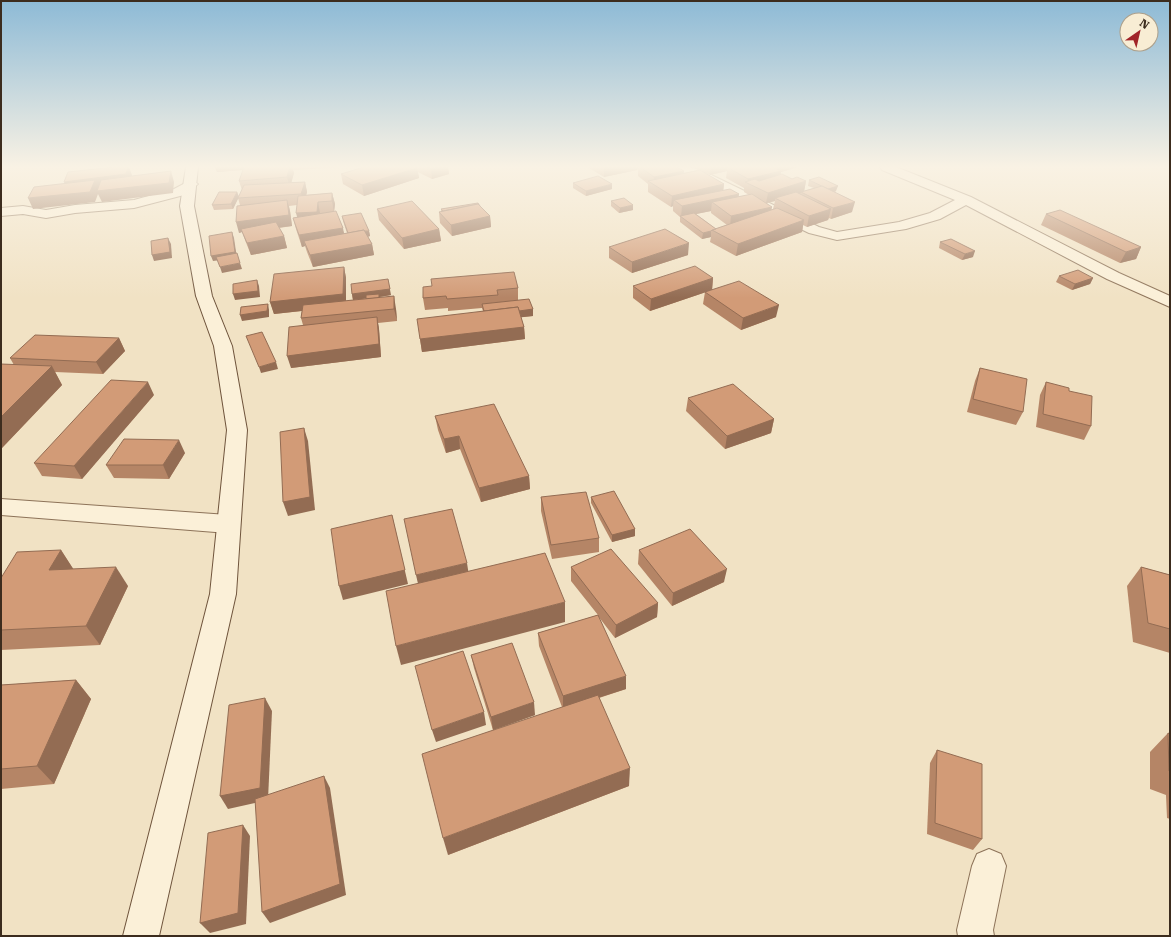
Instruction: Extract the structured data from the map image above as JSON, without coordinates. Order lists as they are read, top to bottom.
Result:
{
  "north": "top right"
}
